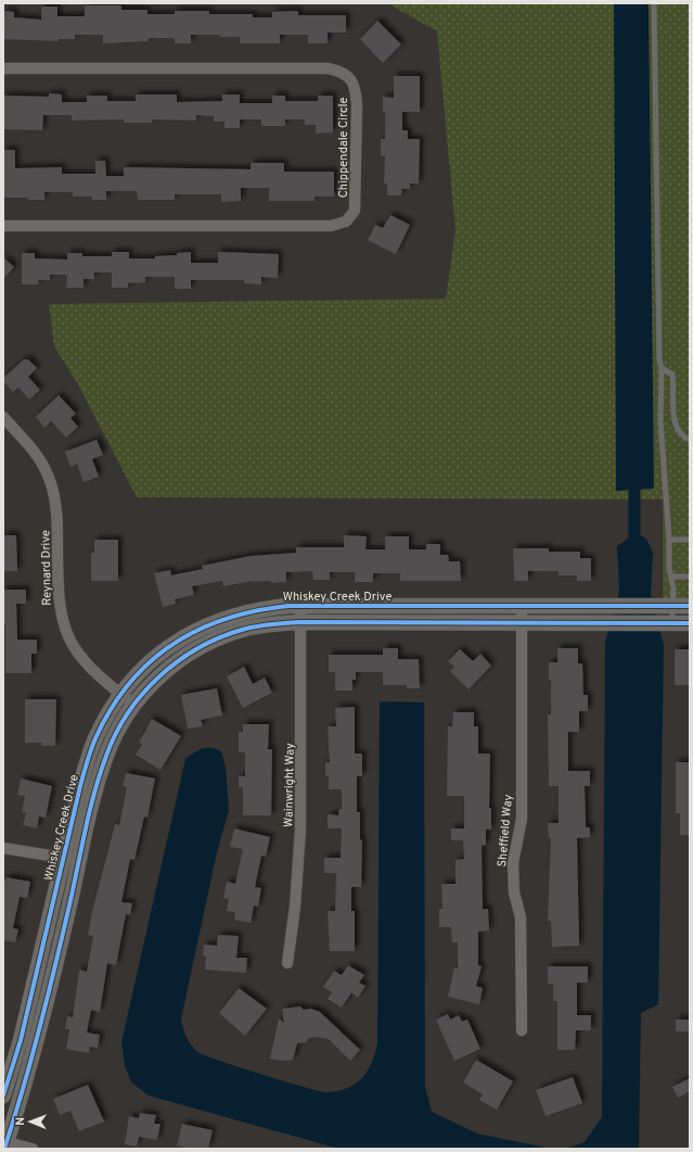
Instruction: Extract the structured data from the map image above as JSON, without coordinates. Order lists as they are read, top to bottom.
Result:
{
  "streets": {
    "street": [
      "Chippendale Circle",
      "Reynard Drive",
      "Whiskey Creek Drive",
      "Wainwright Way",
      "Sheffield Way"
    ]
  },
  "crossings": [
    ["Reynard Drive", "Whiskey Creek Drive"],
    ["Whiskey Creek Drive", "Wainwright Way"],
    ["Whiskey Creek Drive", "Sheffield Way"]
  ],
  "north": "left"
}
